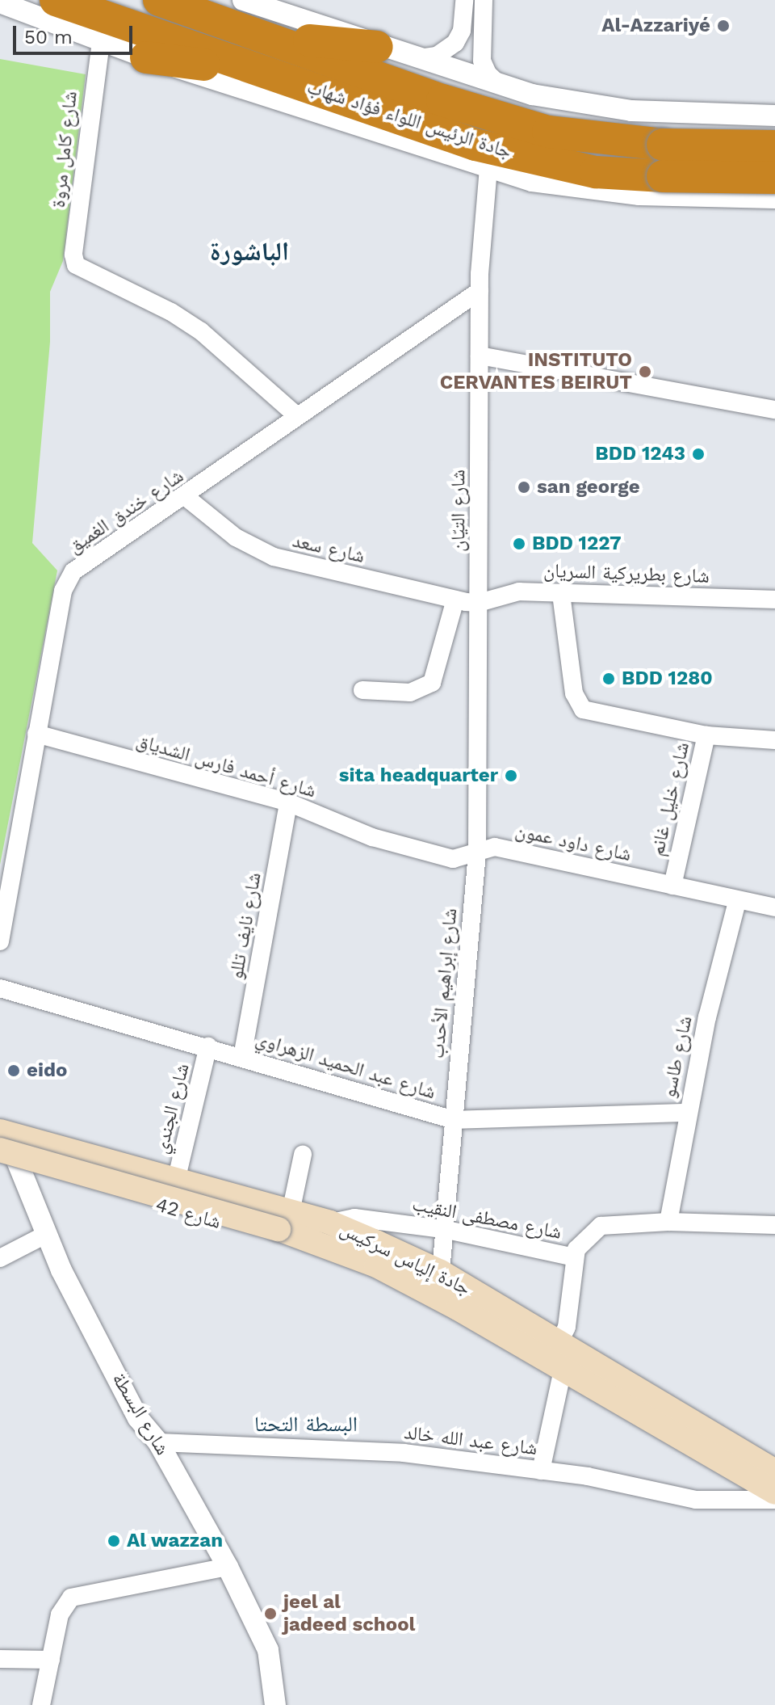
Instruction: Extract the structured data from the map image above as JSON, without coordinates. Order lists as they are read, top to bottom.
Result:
{
  "streets": {
    "highway": ["جادة الرئيس اللواء فؤاد شهاب"],
    "main road": ["شارع 42", "جادة إلياس سركيس"],
    "street": [
      "شارع كامل مروة",
      "شارع التيّان",
      "شارع خندق الغميق",
      "شارع سعد",
      "شارع بطريركية السريان",
      "شارع أحمد فارس الشدياق",
      "شارع خليل غانم",
      "شارع داود عمون",
      "شارع نايف تللو",
      "شارع إبراهيم الأحدب",
      "شارع طاسو",
      "شارع عبد الحميد الزهراوي",
      "شارع الجندي",
      "شارع مصطفى النقيب",
      "شارع البسطة",
      "شارع عبد الله خالد"
    ]
  },
  "crossings": [
    ["شارع كامل مروة", "شارع خندق الغميق"],
    ["شارع التيّان", "شارع خندق الغميق"],
    ["شارع التيّان", "شارع سعد"],
    ["شارع التيّان", "شارع بطريركية السريان"],
    ["شارع التيّان", "شارع أحمد فارس الشدياق"],
    ["شارع التيّان", "شارع داود عمون"],
    ["شارع التيّان", "شارع إبراهيم الأحدب"],
    ["شارع خندق الغميق", "شارع سعد"],
    ["شارع خندق الغميق", "شارع أحمد فارس الشدياق"],
    ["شارع سعد", "شارع بطريركية السريان"],
    ["شارع بطريركية السريان", "شارع خليل غانم"],
    ["شارع أحمد فارس الشدياق", "شارع داود عمون"],
    ["شارع أحمد فارس الشدياق", "شارع نايف تللو"],
    ["شارع أحمد فارس الشدياق", "شارع إبراهيم الأحدب"],
    ["شارع خليل غانم", "شارع داود عمون"],
    ["شارع داود عمون", "شارع إبراهيم الأحدب"],
    ["شارع داود عمون", "شارع طاسو"],
    ["شارع نايف تللو", "شارع عبد الحميد الزهراوي"],
    ["شارع إبراهيم الأحدب", "شارع عبد الحميد الزهراوي"],
    ["شارع إبراهيم الأحدب", "شارع مصطفى النقيب"],
    ["شارع إبراهيم الأحدب", "جادة إلياس سركيس"],
    ["شارع طاسو", "شارع عبد الحميد الزهراوي"],
    ["شارع طاسو", "شارع مصطفى النقيب"],
    ["شارع عبد الحميد الزهراوي", "شارع الجندي"],
    ["شارع الجندي", "جادة إلياس سركيس"],
    ["شارع 42", "جادة إلياس سركيس"],
    ["شارع 42", "شارع البسطة"],
    ["شارع مصطفى النقيب", "جادة إلياس سركيس"],
    ["جادة إلياس سركيس", "شارع البسطة"],
    ["شارع البسطة", "شارع عبد الله خالد"]
  ],
  "districts": ["الباشورة", "البسطة التحتا"],
  "places": [
    "Al-Azzariyé",
    "INSTITUTO CERVANTES BEIRUT",
    "BDD 1243",
    "san george",
    "BDD 1227",
    "BDD 1280",
    "sita headquarter",
    "eido",
    "Al wazzan",
    "jeel al jadeed school"
  ],
  "scale_bar": "50 m"
}
